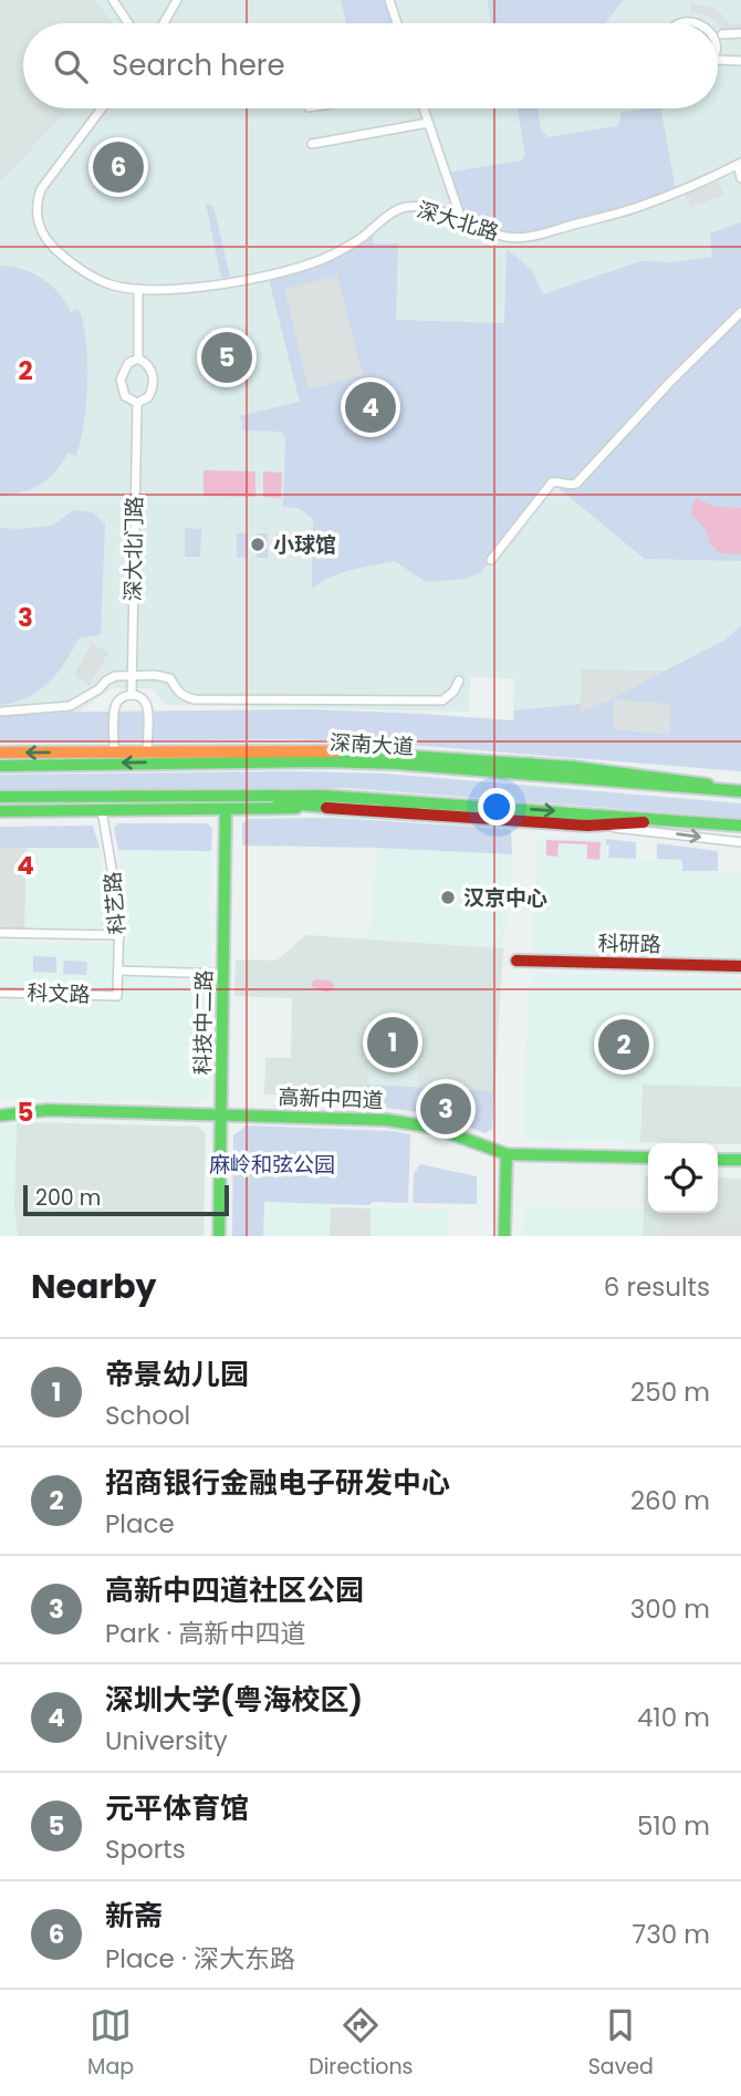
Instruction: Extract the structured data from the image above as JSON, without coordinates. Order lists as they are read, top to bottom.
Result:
{
  "streets": {
    "main road": [
      "深南大道",
      "科研路",
      "科技中二路",
      "高新中四道"
    ],
    "street": [
      "深大北路",
      "深大北门路",
      "科艺路",
      "科文路"
    ]
  },
  "crossings": [
    ["深大北路", "深大北门路"],
    ["科艺路", "科文路"],
    ["科技中二路", "高新中四道"]
  ],
  "parks": ["麻岭和弦公园"],
  "places": ["小球馆", "汉京中心"],
  "scale_bar": "200 m",
  "page": {
    "search": "Search here",
    "pins": [
      "6",
      "5",
      "4",
      "1",
      "2",
      "3"
    ],
    "scale": "200 m",
    "heading": ["Nearby", "6 results"],
    "list": [
      {
        "mark": "1",
        "name": "帝景幼儿园",
        "note": "School",
        "value": "250 m"
      },
      {
        "mark": "2",
        "name": "招商银行金融电子研发中心",
        "note": "Place",
        "value": "260 m"
      },
      {
        "mark": "3",
        "name": "高新中四道社区公园",
        "note": "Park · 高新中四道",
        "value": "300 m"
      },
      {
        "mark": "4",
        "name": "深圳大学(粤海校区)",
        "note": "University",
        "value": "410 m"
      },
      {
        "mark": "5",
        "name": "元平体育馆",
        "note": "Sports",
        "value": "510 m"
      },
      {
        "mark": "6",
        "name": "新斋",
        "note": "Place · 深大东路",
        "value": "730 m"
      }
    ],
    "nav": ["Map", "Directions", "Saved"]
  },
  "grid": {
    "rows": [
      "2",
      "3",
      "4",
      "5"
    ]
  }
}
